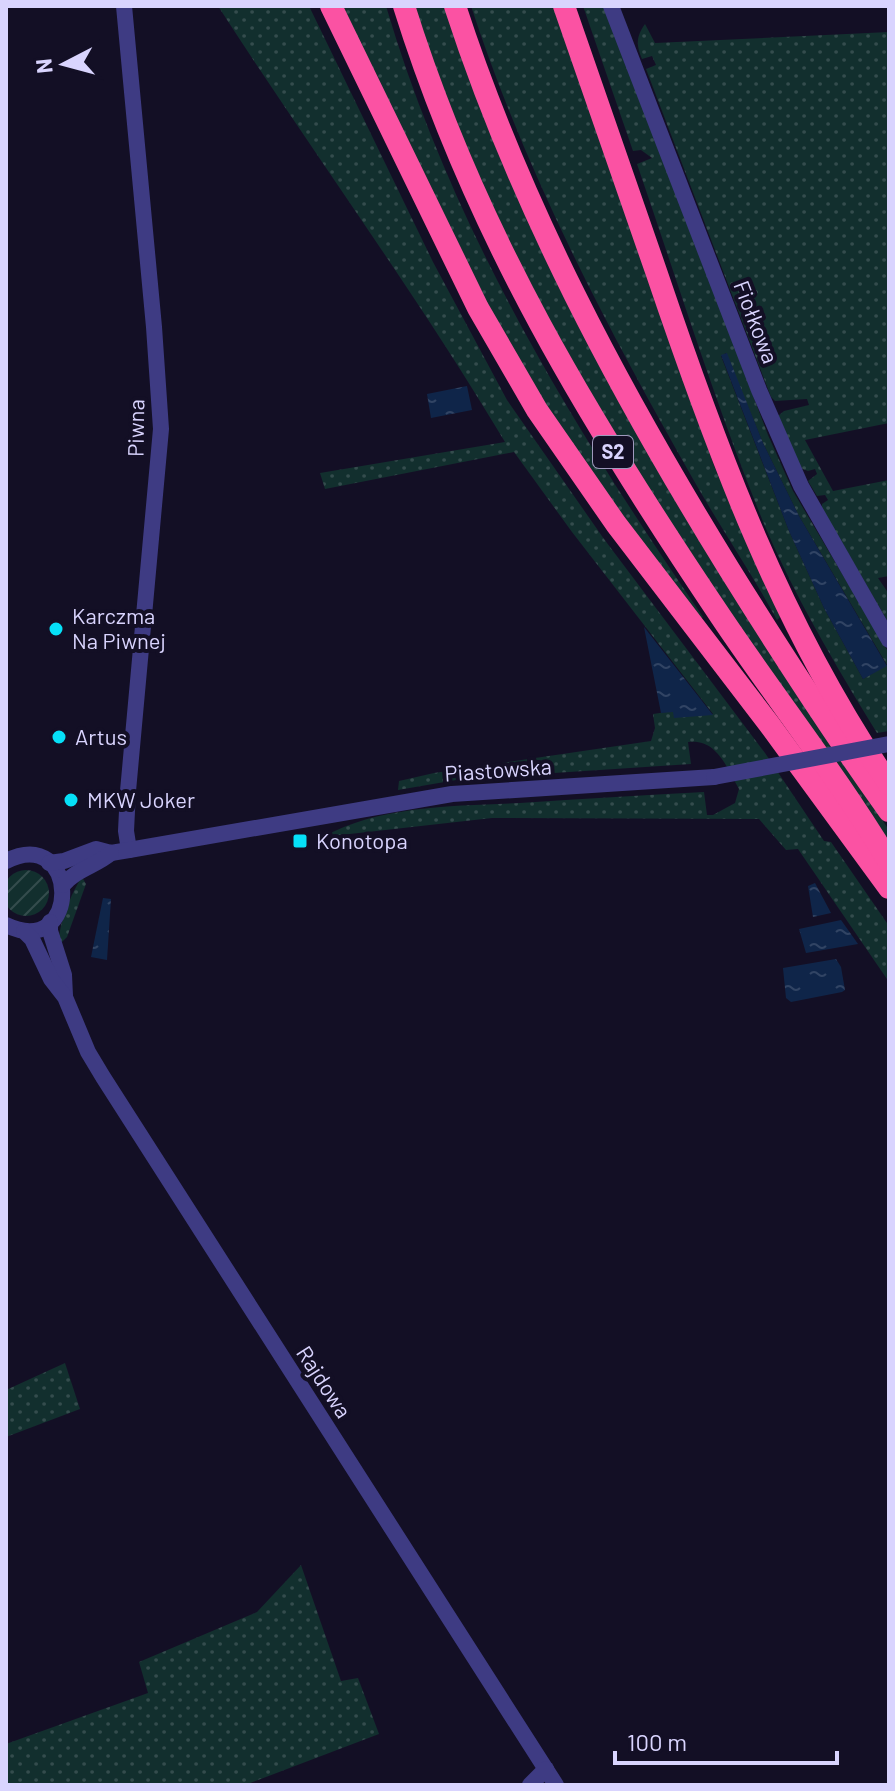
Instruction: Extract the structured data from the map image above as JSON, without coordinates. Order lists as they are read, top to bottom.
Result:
{
  "streets": {
    "highway": ["S2"],
    "street": [
      "Fiołkowa",
      "Piwna",
      "Piastowska",
      "Rajdowa"
    ]
  },
  "crossings": [
    ["Piwna", "Piastowska"]
  ],
  "places": {
    "other": ["Karczma Na Piwnej", "Artus", "MKW Joker"],
    "transit": ["Konotopa"]
  },
  "scale_bar": "100 m",
  "north": "left"
}
